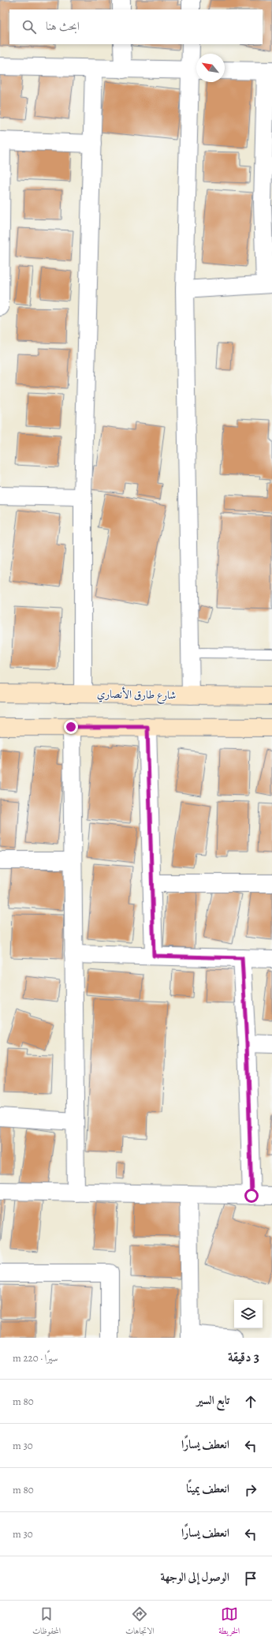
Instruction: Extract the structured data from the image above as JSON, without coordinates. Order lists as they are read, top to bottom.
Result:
{
  "streets": {
    "street": ["شارع طارق الأنصاري"]
  },
  "north": "top left",
  "page": {
    "search": "ابحث هنا",
    "heading": ["3 دقيقة", "سيرًا · 220 m"],
    "list": [
      ["تابع السير", "80 m"],
      ["انعطف يسارًا", "30 m"],
      ["انعطف يمينًا", "80 m"],
      ["انعطف يسارًا", "30 m"],
      "الوصول إلى الوجهة"
    ],
    "nav": ["الخريطة", "الاتجاهات", "المحفوظات"]
  }
}
